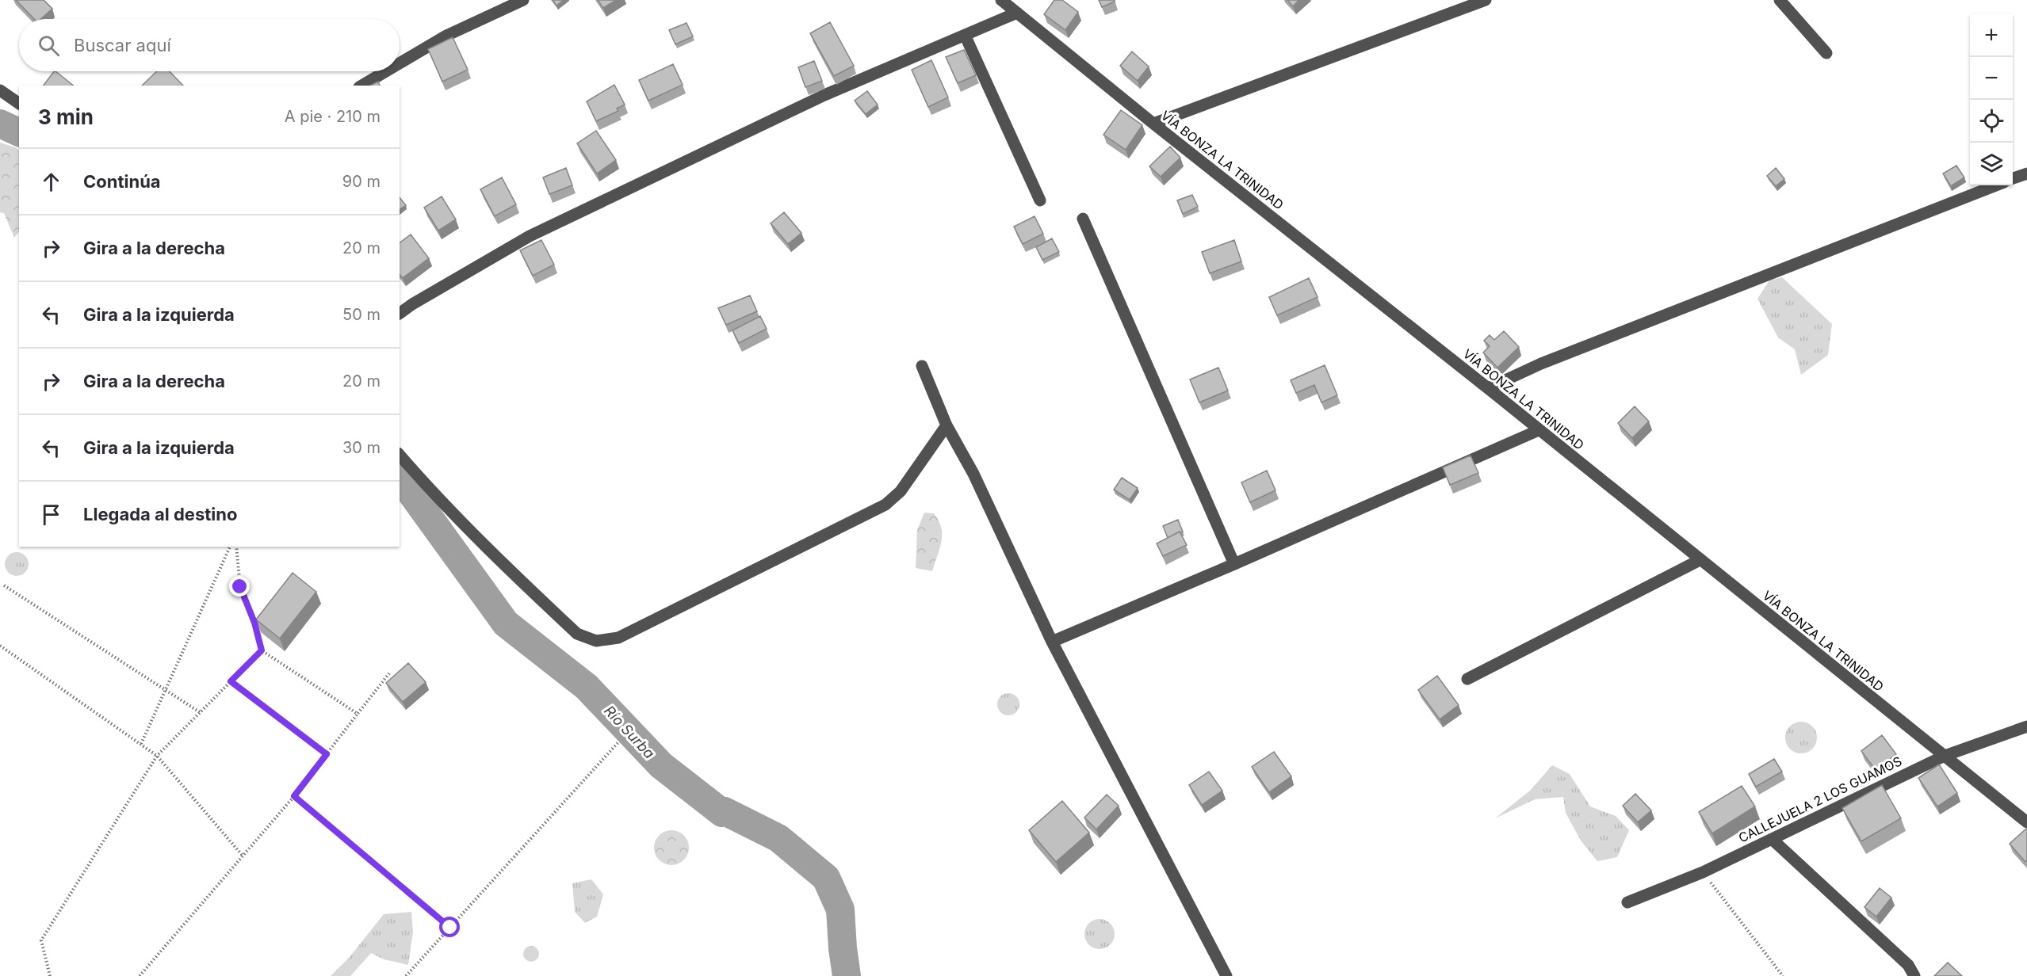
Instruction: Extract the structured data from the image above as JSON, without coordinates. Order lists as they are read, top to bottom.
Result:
{
  "streets": {
    "street": ["VÍA BONZA LA TRINIDAD", "CALLEJUELA 2 LOS GUAMOS"]
  },
  "crossings": [
    ["VÍA BONZA LA TRINIDAD", "CALLEJUELA 2 LOS GUAMOS"]
  ],
  "water": ["Río Surba"],
  "page": {
    "map_buttons": ["+", "−"],
    "search": "Buscar aquí",
    "heading": ["3 min", "A pie · 210 m"],
    "list": [
      ["Continúa", "90 m"],
      ["Gira a la derecha", "20 m"],
      ["Gira a la izquierda", "50 m"],
      ["Gira a la derecha", "20 m"],
      ["Gira a la izquierda", "30 m"],
      "Llegada al destino"
    ]
  }
}
